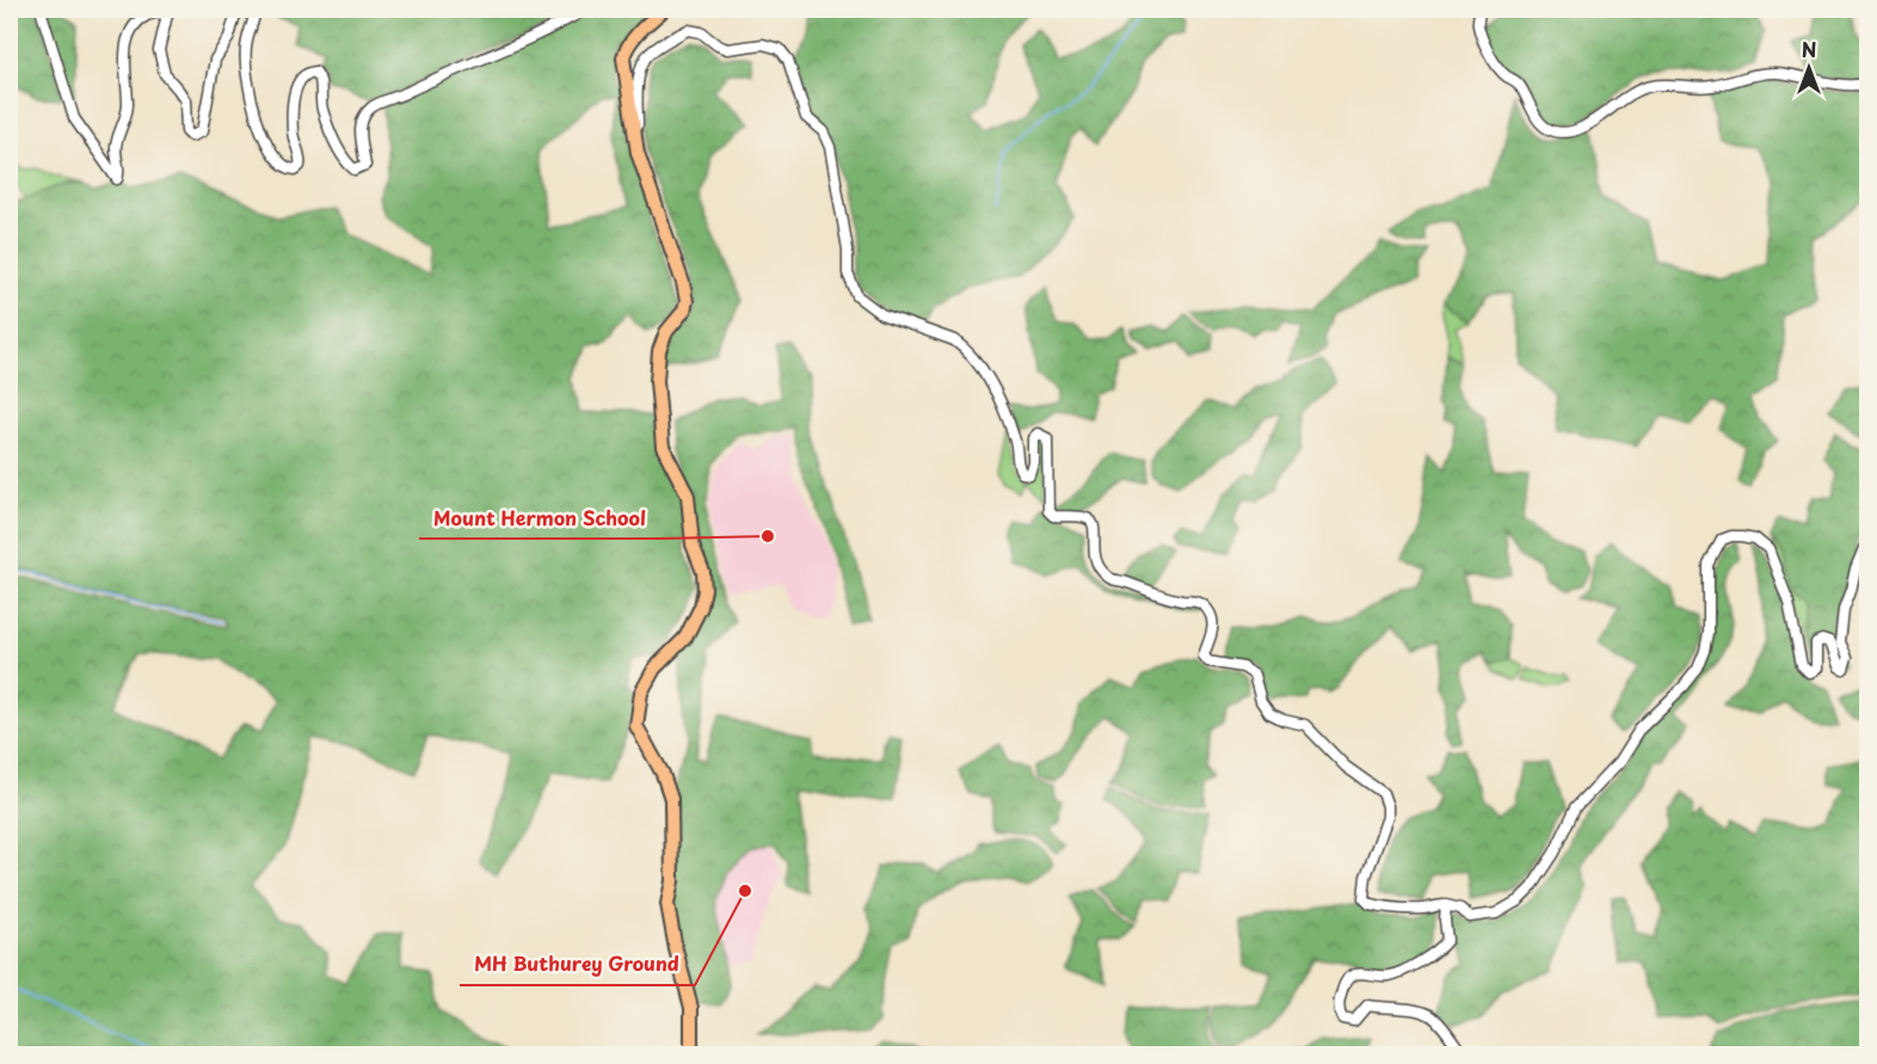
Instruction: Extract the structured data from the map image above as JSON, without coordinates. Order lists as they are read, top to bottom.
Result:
{
  "places": ["Mount Hermon School", "MH Buthurey Ground"],
  "north": "top"
}
